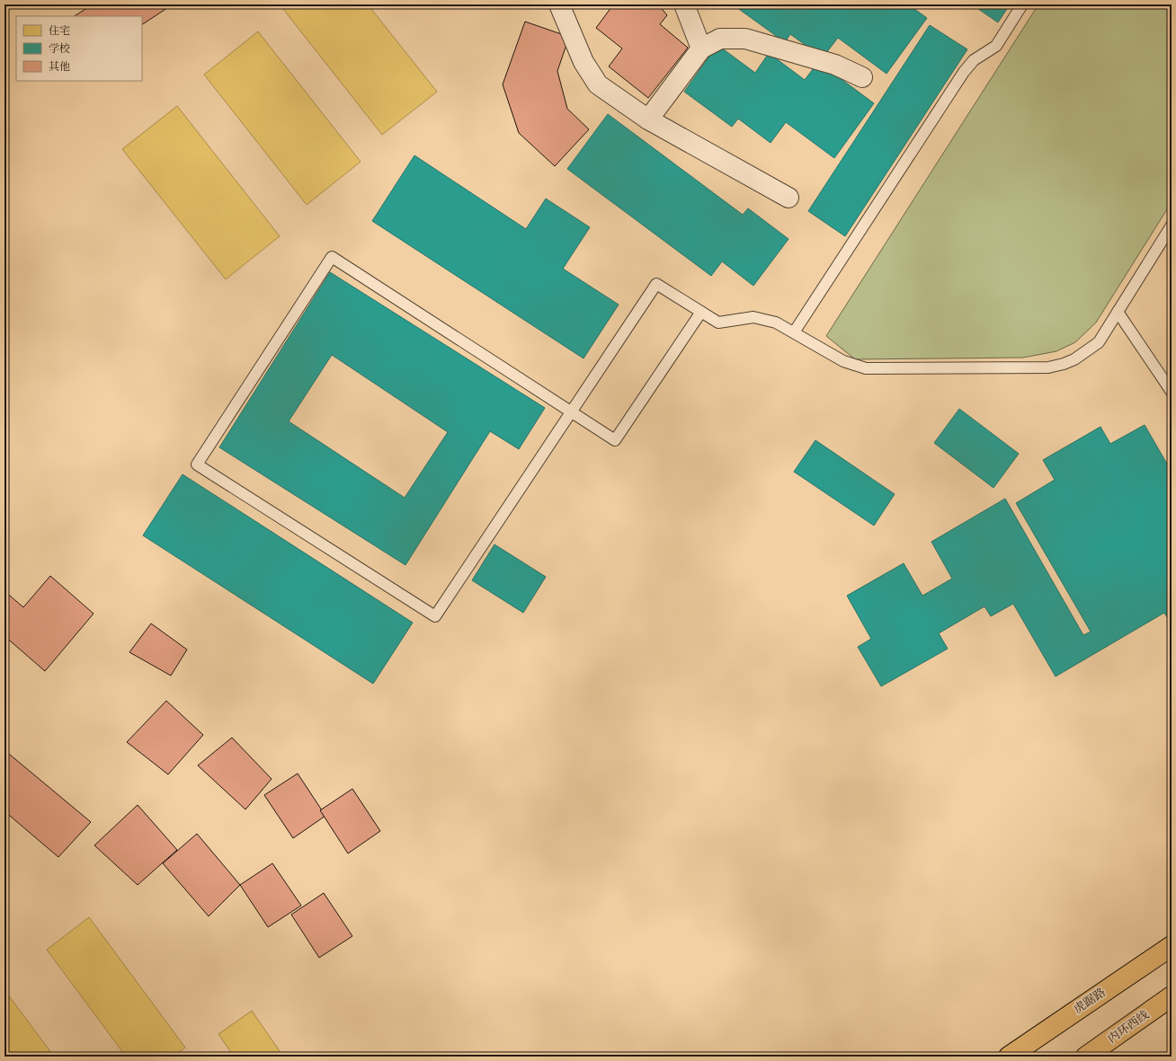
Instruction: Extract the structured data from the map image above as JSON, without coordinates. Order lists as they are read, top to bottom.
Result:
{
  "streets": {
    "main road": ["虎踞路", "内环西线"]
  },
  "legend": ["住宅", "学校", "其他"]
}
